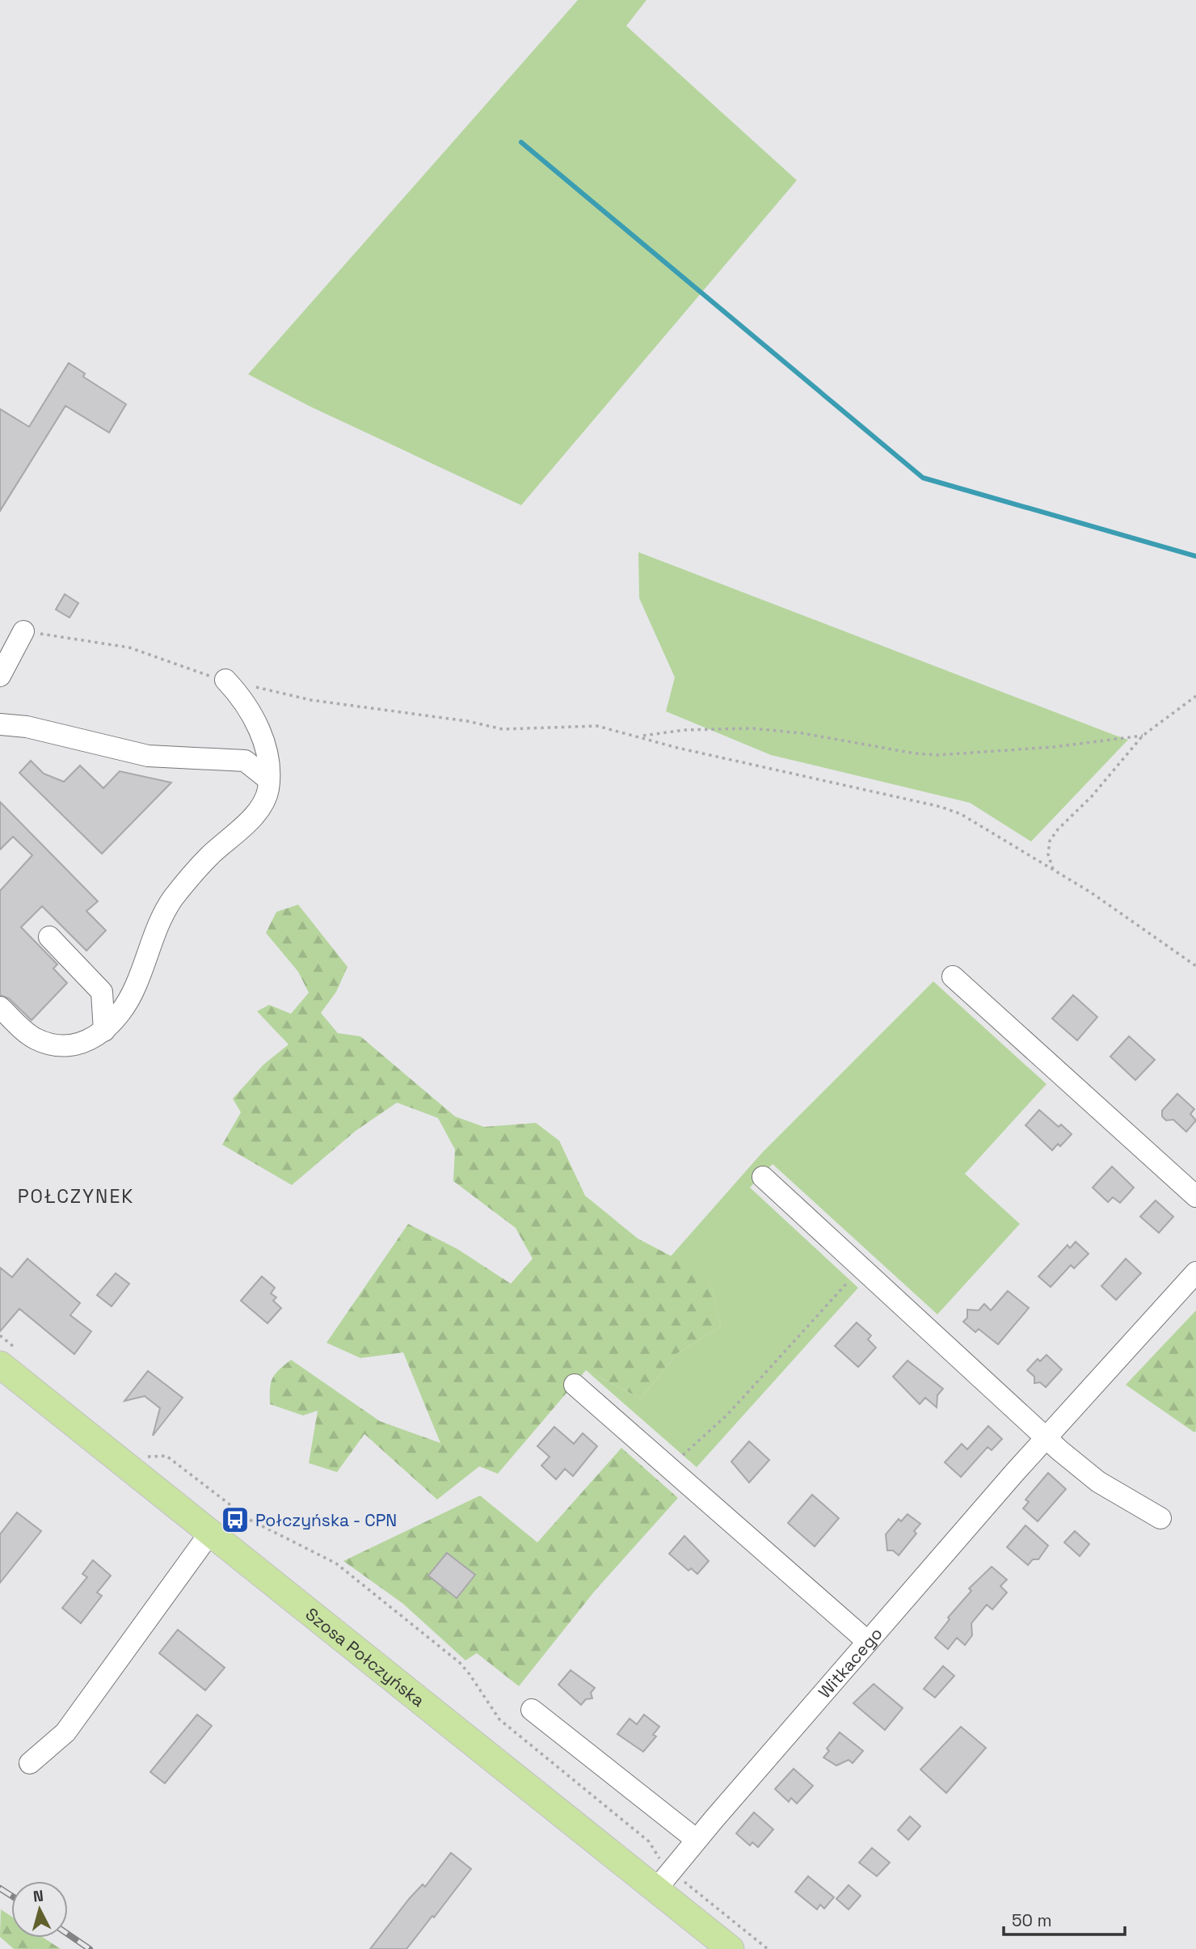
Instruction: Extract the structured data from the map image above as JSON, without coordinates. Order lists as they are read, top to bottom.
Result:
{
  "streets": {
    "main road": ["Szosa Połczyńska"],
    "street": ["Witkacego"]
  },
  "crossings": [
    ["Szosa Połczyńska", "Witkacego"]
  ],
  "districts": ["POŁCZYNEK"],
  "places": {
    "bus stop": ["Połczyńska - CPN"]
  },
  "scale_bar": "50 m",
  "north": "top"
}
